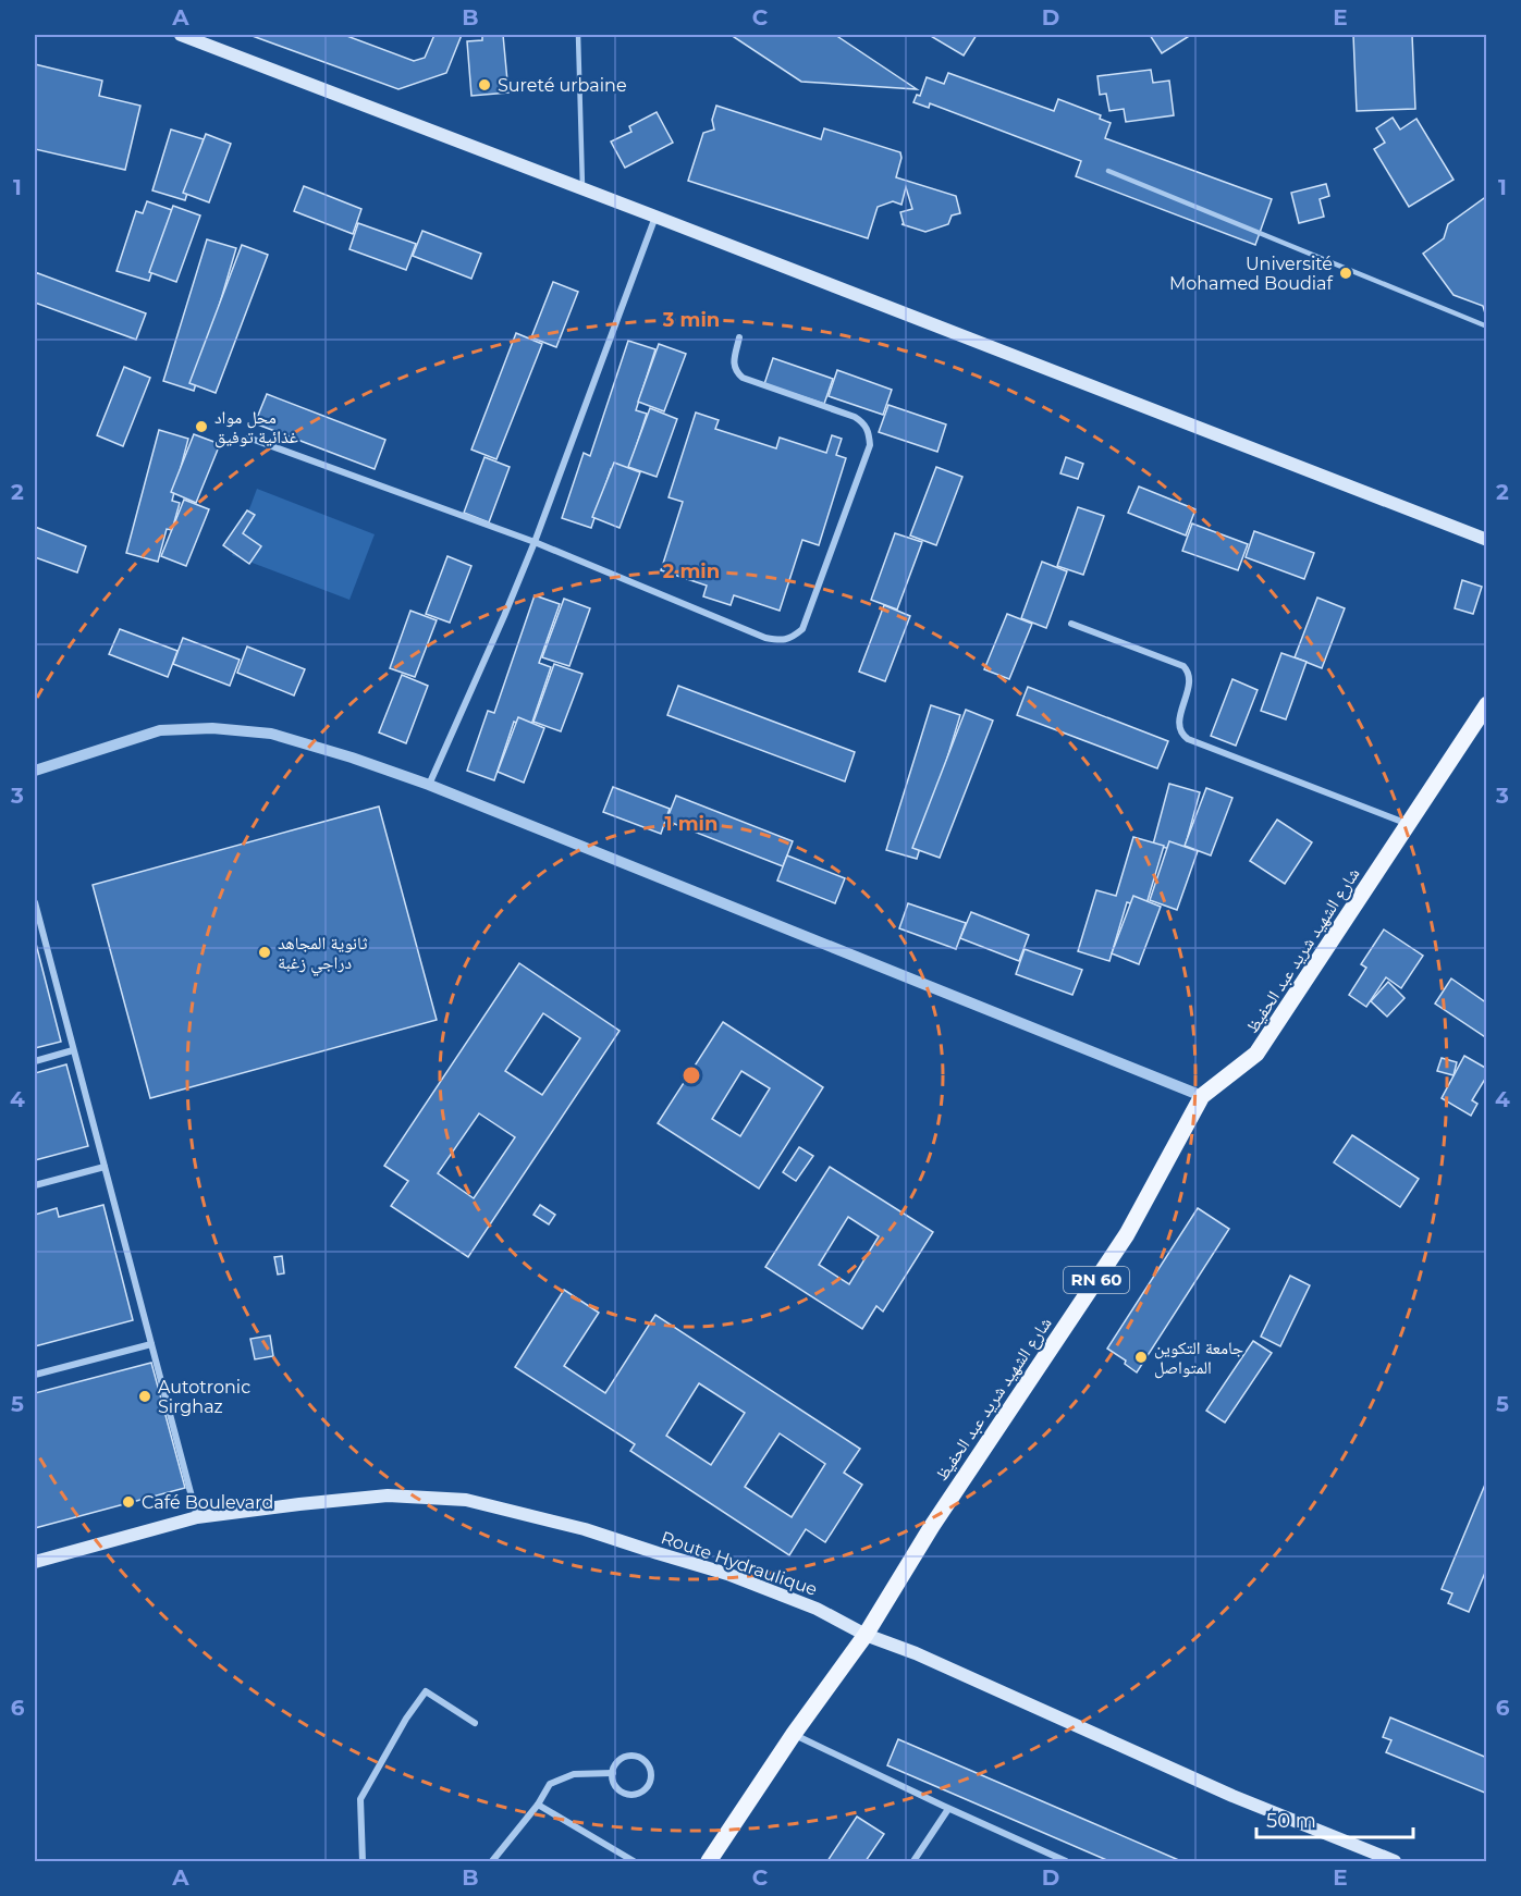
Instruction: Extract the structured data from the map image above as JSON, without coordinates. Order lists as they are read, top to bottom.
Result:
{
  "streets": {
    "main road": ["شارع الشهيد شريد عبد الحفيظ", "RN 60", "Route Hydraulique"]
  },
  "crossings": [
    ["شارع الشهيد شريد عبد الحفيظ", "Route Hydraulique"]
  ],
  "places": [
    "Sureté urbaine",
    "Université Mohamed Boudiaf",
    "محل مواد غذائية توفيق",
    "ثانوية المجاهد دراجي زغبة",
    "جامعة التكوين المتواصل",
    "Autotronic Sirghaz",
    "Café Boulevard"
  ],
  "scale_bar": "50 m",
  "grid": {
    "columns": [
      "A",
      "B",
      "C",
      "D",
      "E"
    ],
    "rows": [
      "1",
      "2",
      "3",
      "4",
      "5",
      "6"
    ]
  },
  "rings": ["3 min", "2 min", "1 min"]
}
